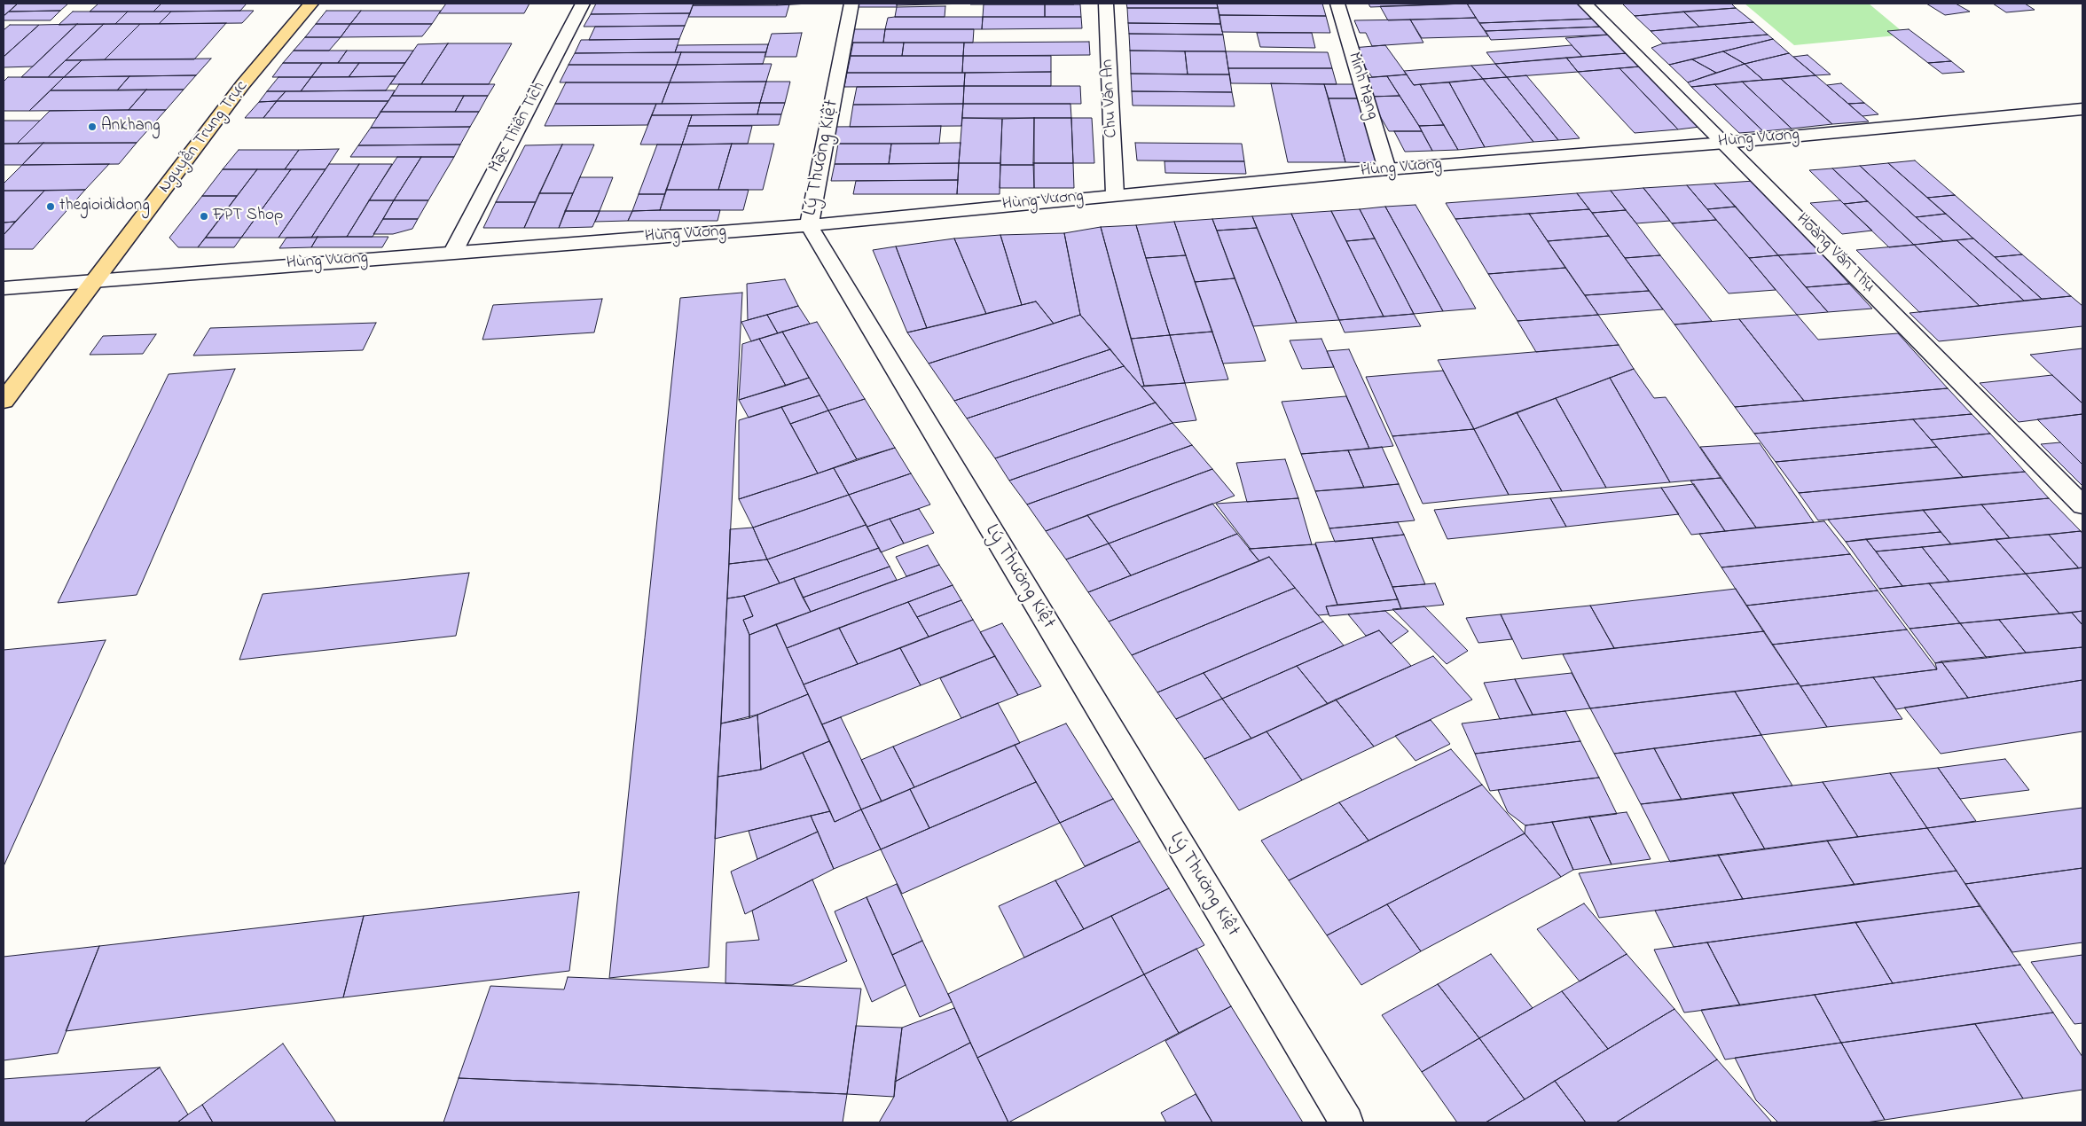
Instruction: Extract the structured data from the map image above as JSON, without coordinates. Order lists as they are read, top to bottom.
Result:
{
  "streets": {
    "main road": ["Nguyễn Trung Trực"],
    "street": [
      "Minh Mạng",
      "Chu Văn An",
      "Mạc Thiên Tích",
      "Hùng Vương",
      "Lý Thường Kiệt",
      "Hoàng Văn Thụ"
    ]
  },
  "crossings": [
    ["Minh Mạng", "Hùng Vương"],
    ["Chu Văn An", "Hùng Vương"],
    ["Mạc Thiên Tích", "Hùng Vương"],
    ["Nguyễn Trung Trực", "Hùng Vương"],
    ["Hùng Vương", "Lý Thường Kiệt"],
    ["Hùng Vương", "Hoàng Văn Thụ"]
  ],
  "places": ["Ankhang", "thegioididong", "FPT Shop"]
}
